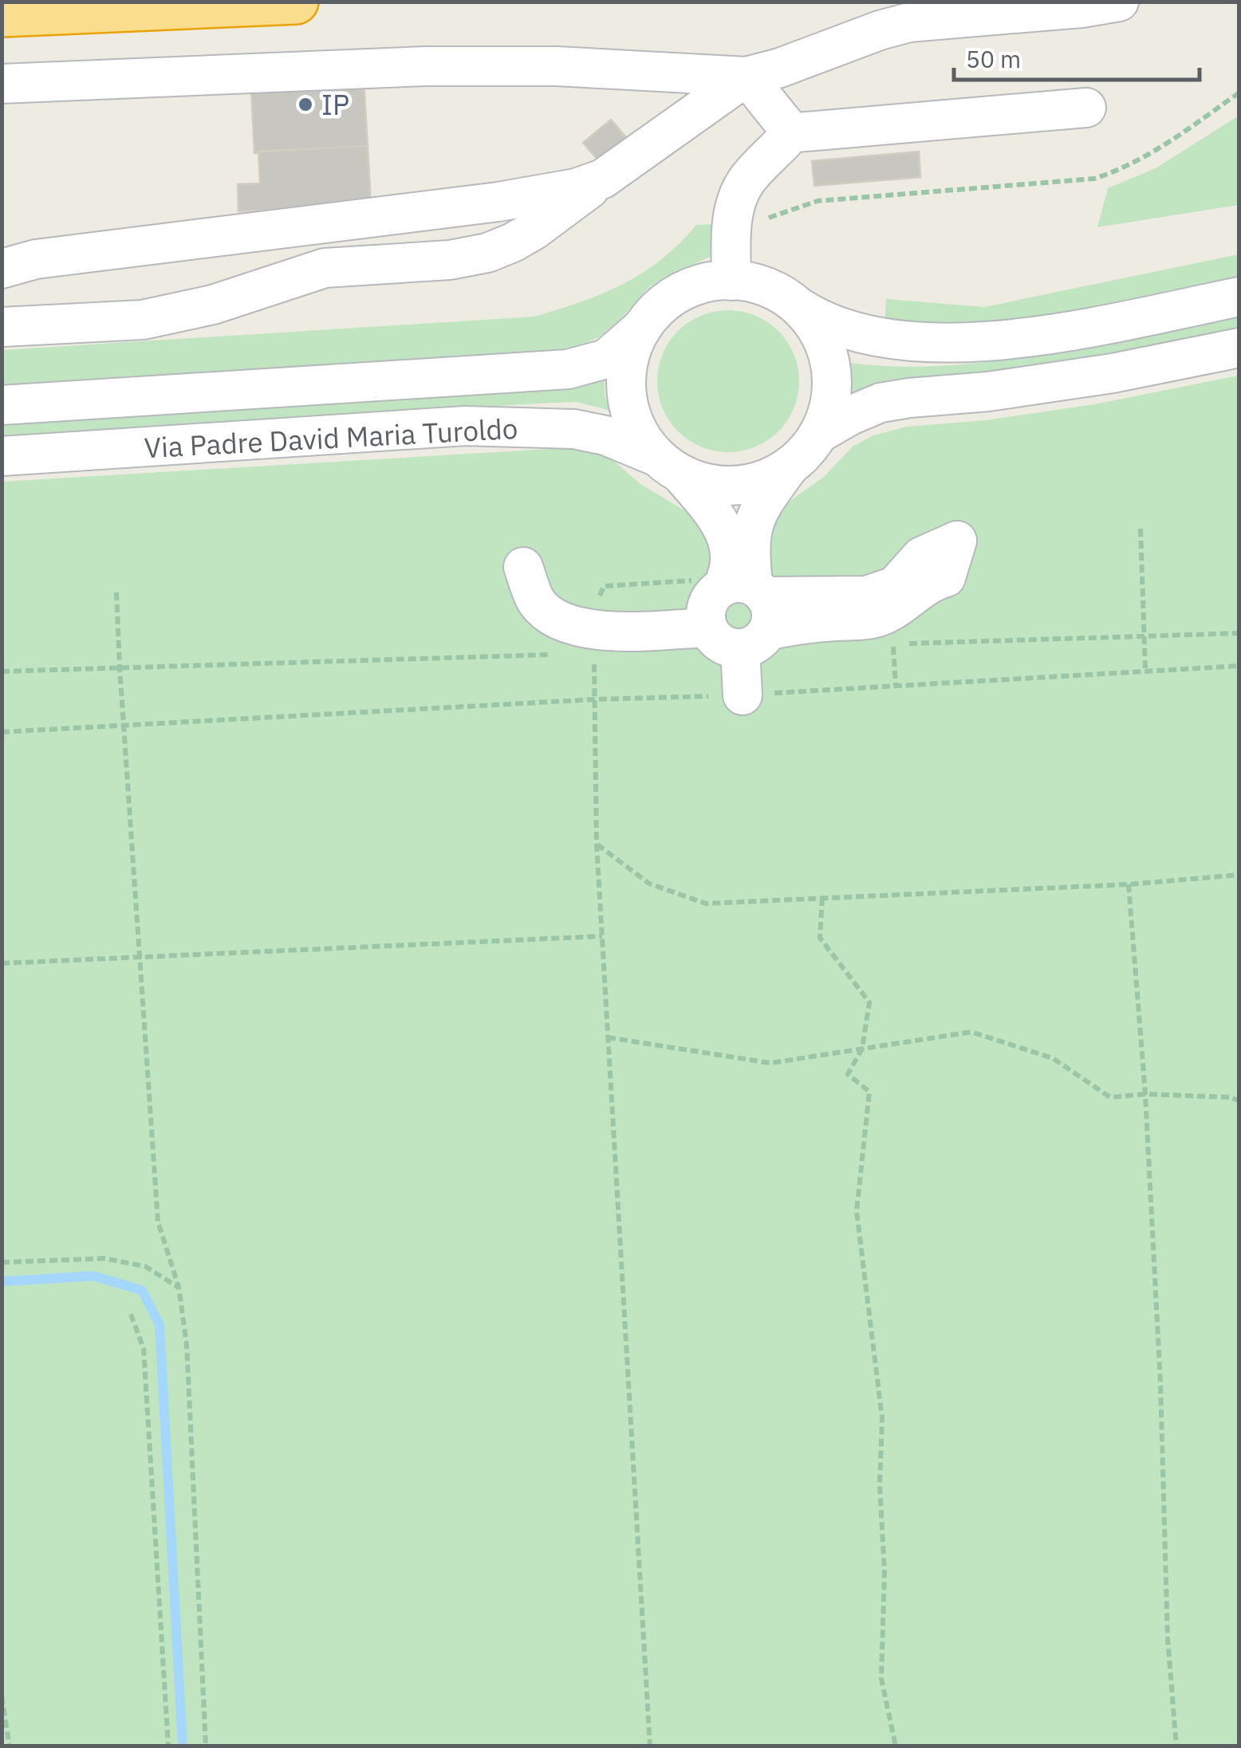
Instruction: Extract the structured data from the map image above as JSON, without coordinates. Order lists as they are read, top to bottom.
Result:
{
  "streets": {
    "street": ["Via Padre David Maria Turoldo"]
  },
  "places": ["IP"],
  "scale_bar": "50 m"
}
